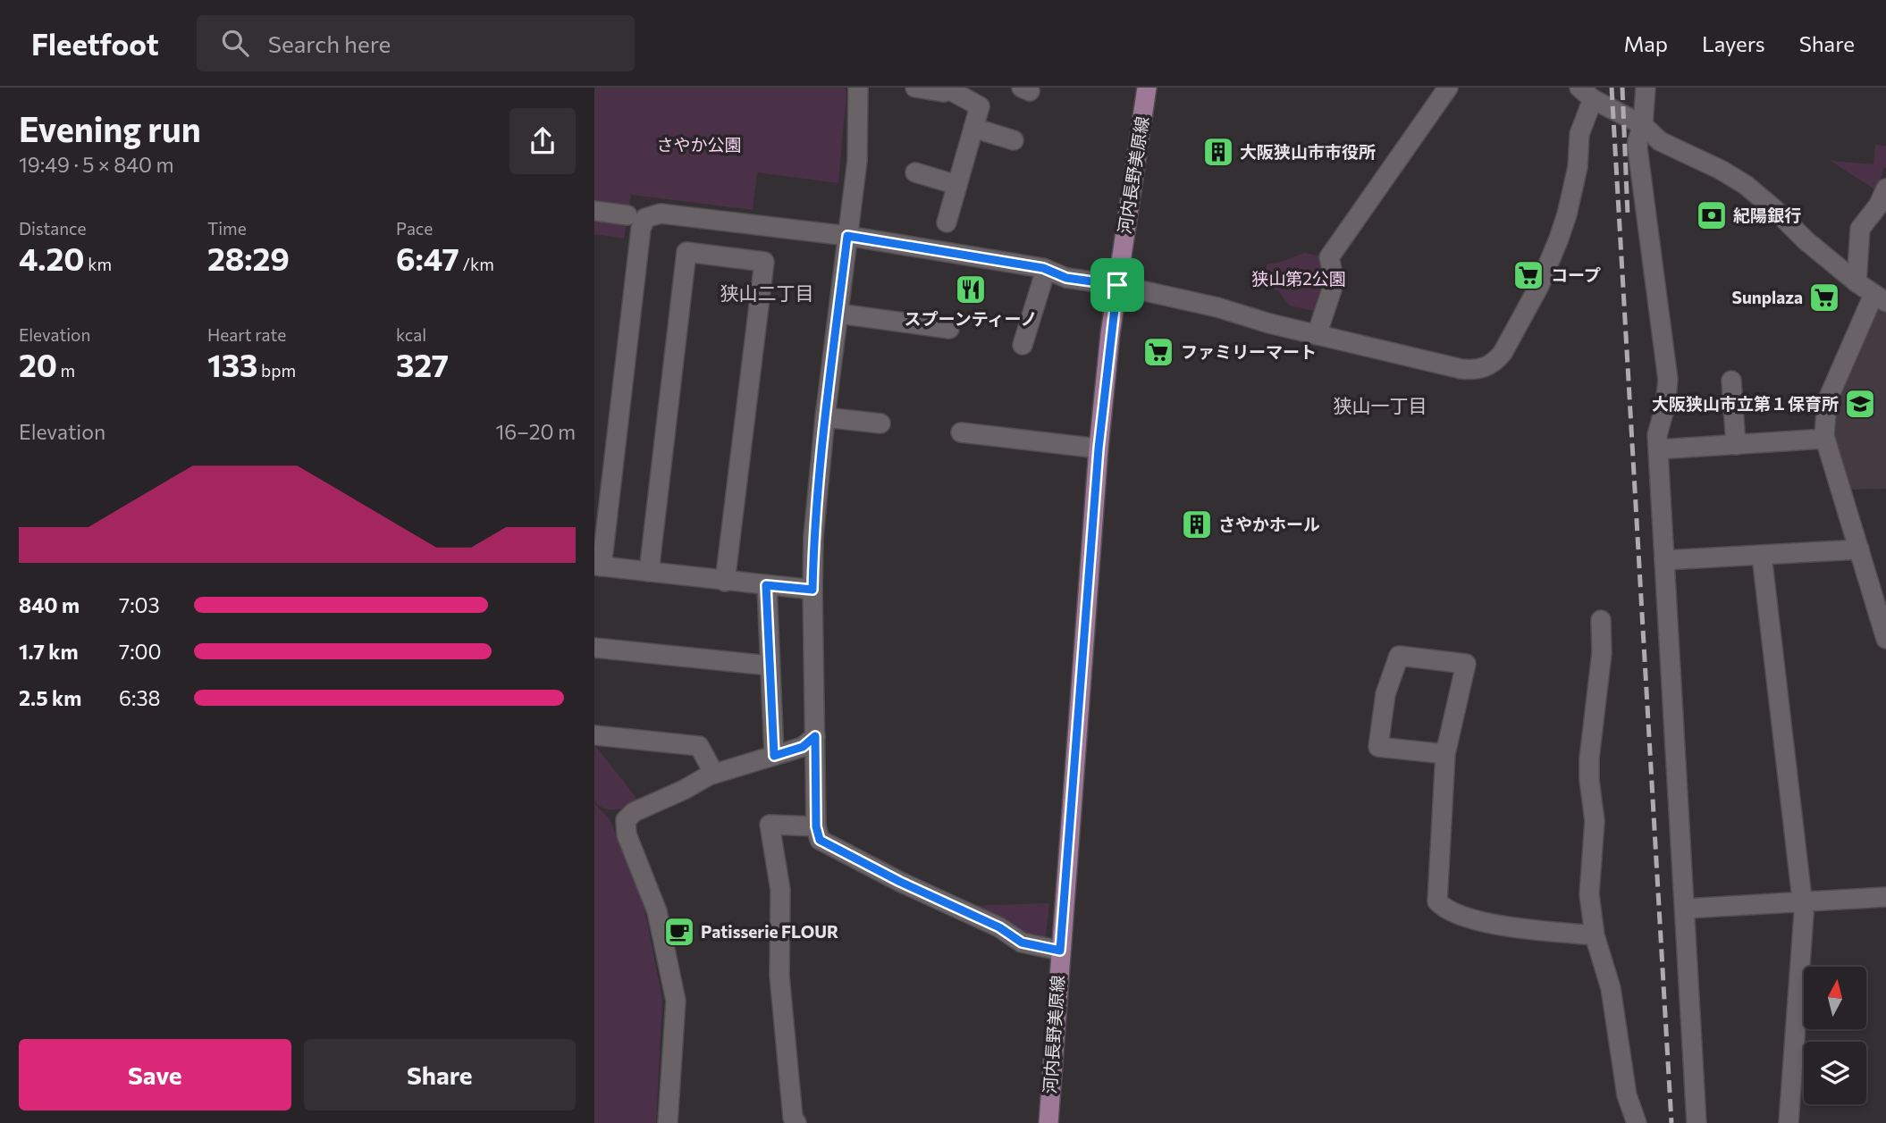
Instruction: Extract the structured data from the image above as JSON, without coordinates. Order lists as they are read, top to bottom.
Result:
{
  "streets": {
    "main road": ["河内長野美原線"]
  },
  "districts": ["狭山二丁目", "狭山一丁目"],
  "parks": ["さやか公園", "狭山第2公園"],
  "places": {
    "building": ["大阪狭山市市役所", "さやかホール"],
    "bank": ["紀陽銀行"],
    "supermarket": ["コープ", "Sunplaza", "ファミリーマート"],
    "restaurant": ["スプーンティーノ"],
    "school or university": ["大阪狭山市立第１保育所"],
    "cafe": ["Patisserie FLOUR"]
  },
  "north": "top",
  "page": {
    "header": "Fleetfoot",
    "search": "Search here",
    "nav": ["Map", "Layers", "Share"],
    "heading": ["Evening run", "19:49 · 5 × 840 m"],
    "stats": [
      ["Distance", "4.20 km"],
      ["Time", "28:29"],
      ["Pace", "6:47 /km"],
      ["Elevation", "20 m"],
      ["Heart rate", "133 bpm"],
      ["kcal", "327"]
    ],
    "chart": ["Elevation", "16–20 m"],
    "list": [
      {
        "name": "840 m",
        "note": "7:03"
      },
      {
        "name": "1.7 km",
        "note": "7:00"
      },
      {
        "name": "2.5 km",
        "note": "6:38"
      }
    ],
    "buttons": ["Save", "Share"]
  }
}
